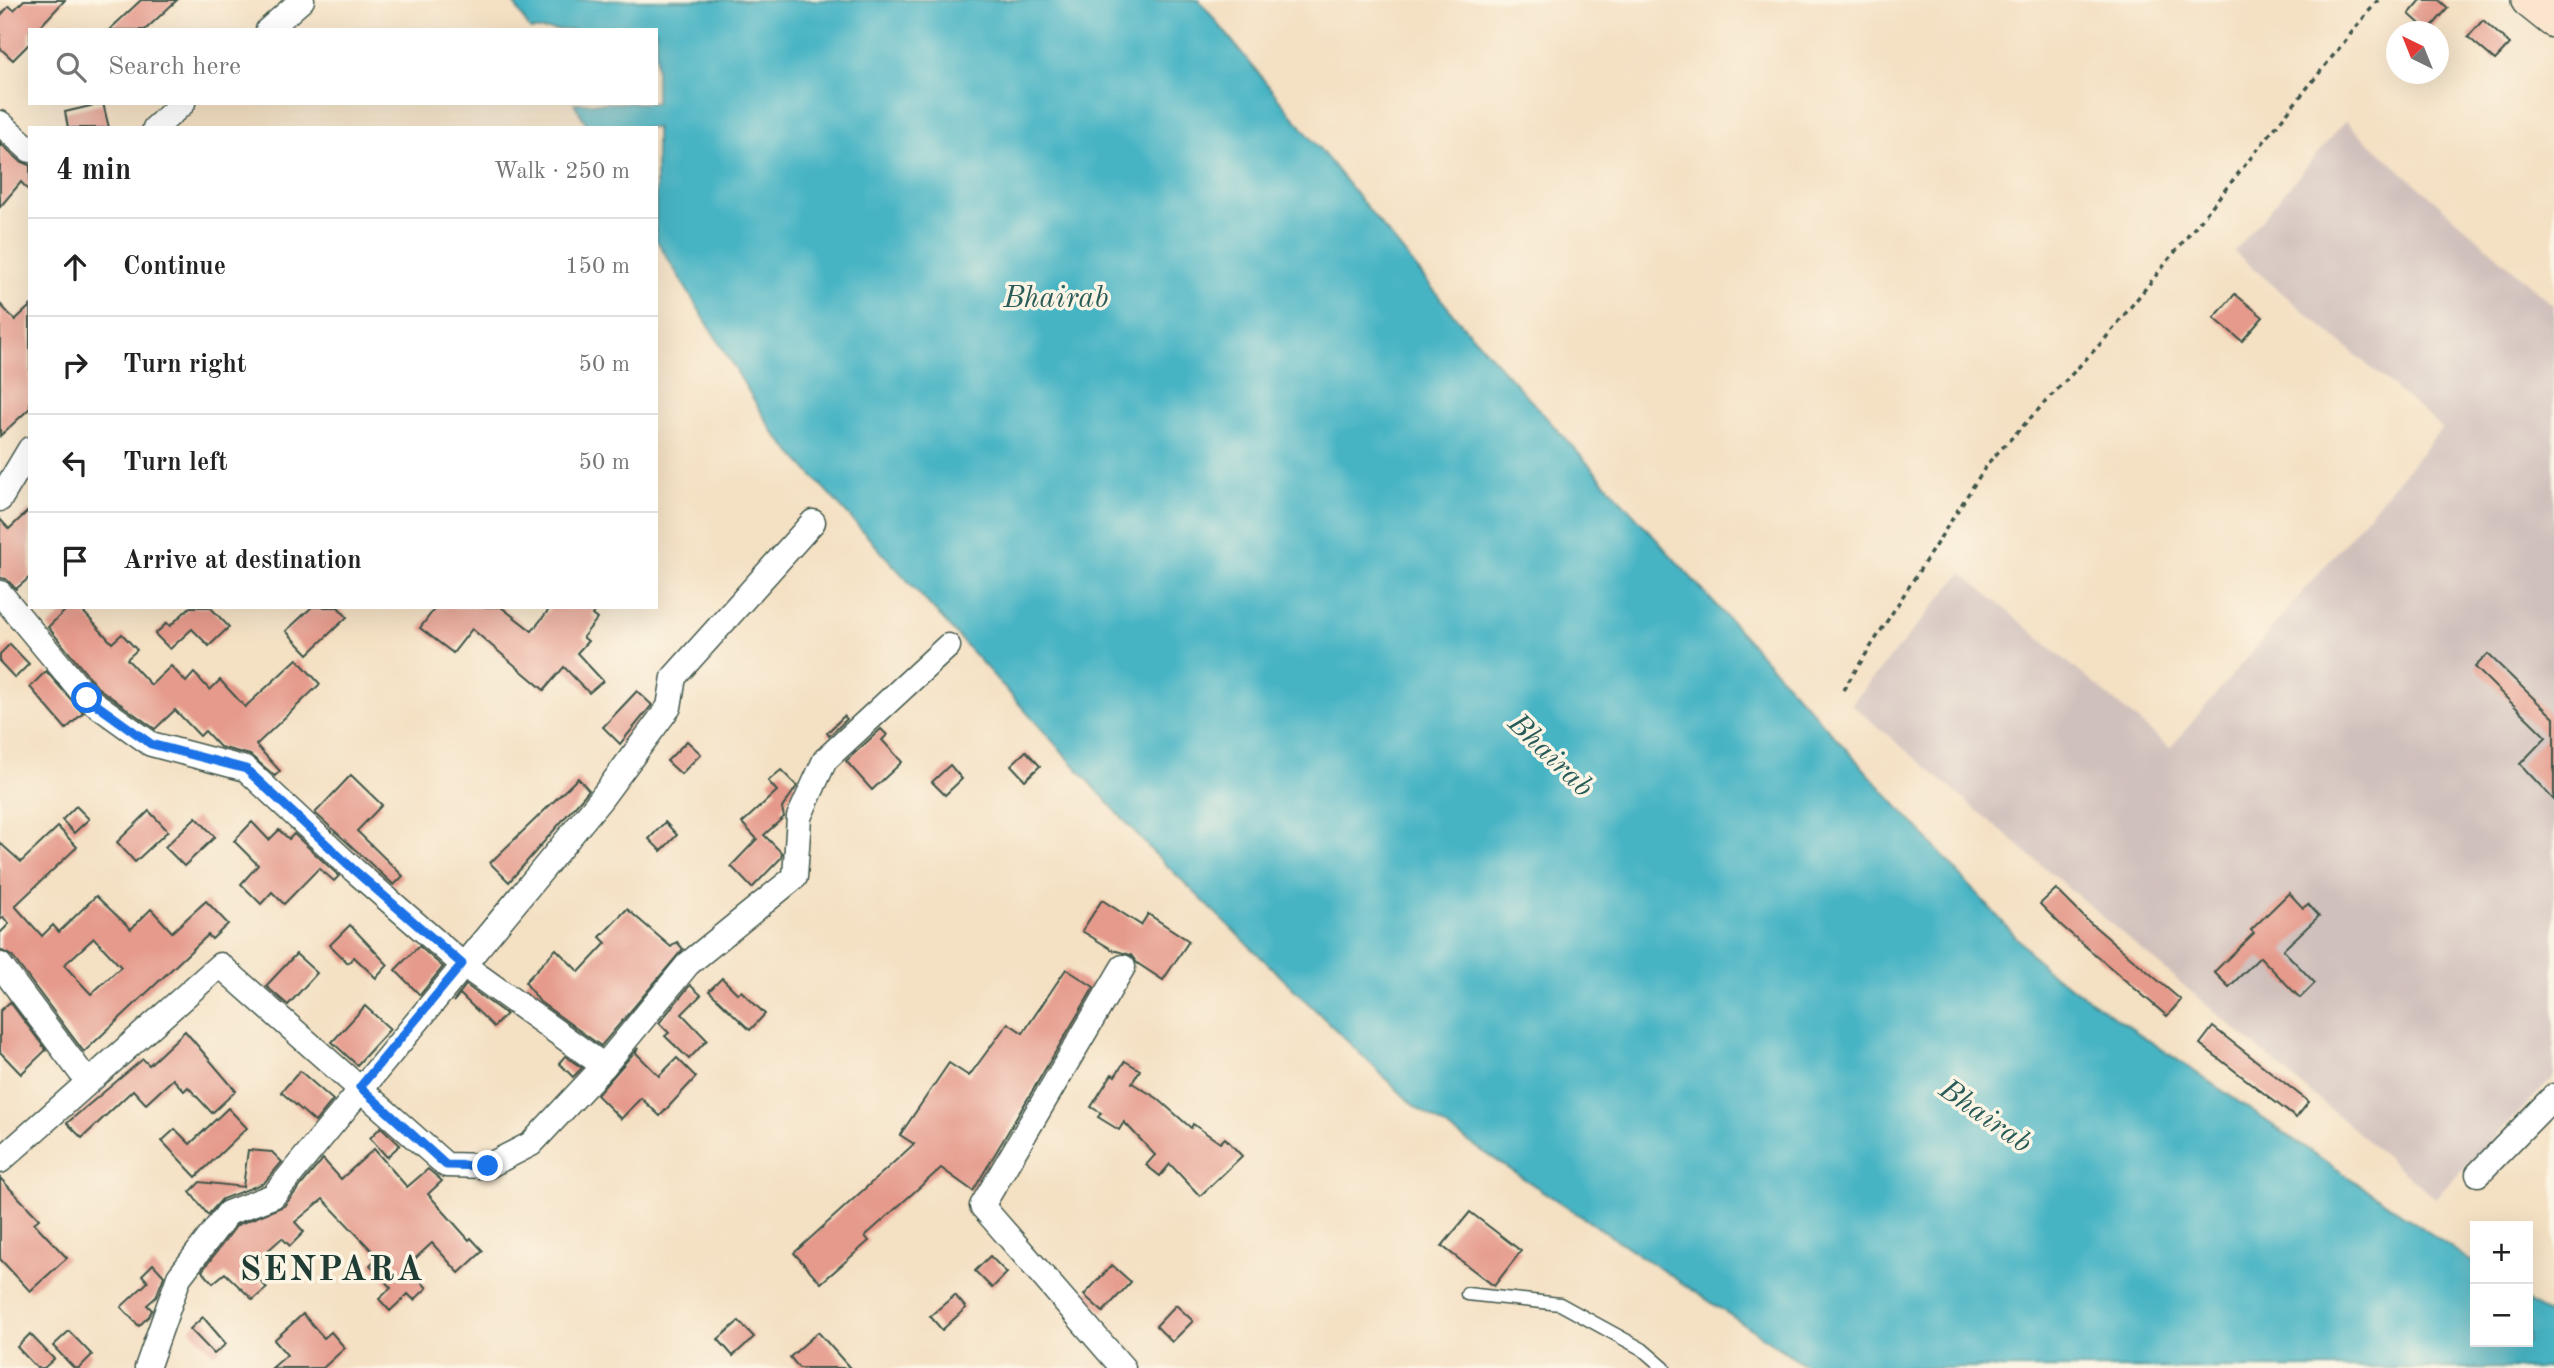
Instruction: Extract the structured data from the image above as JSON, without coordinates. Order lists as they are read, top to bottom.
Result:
{
  "districts": ["SENPARA"],
  "water": ["Bhairab"],
  "north": "top left",
  "page": {
    "search": "Search here",
    "heading": ["4 min", "Walk · 250 m"],
    "list": [
      ["Continue", "150 m"],
      ["Turn right", "50 m"],
      ["Turn left", "50 m"],
      "Arrive at destination"
    ],
    "map_buttons": ["+", "−"]
  }
}
